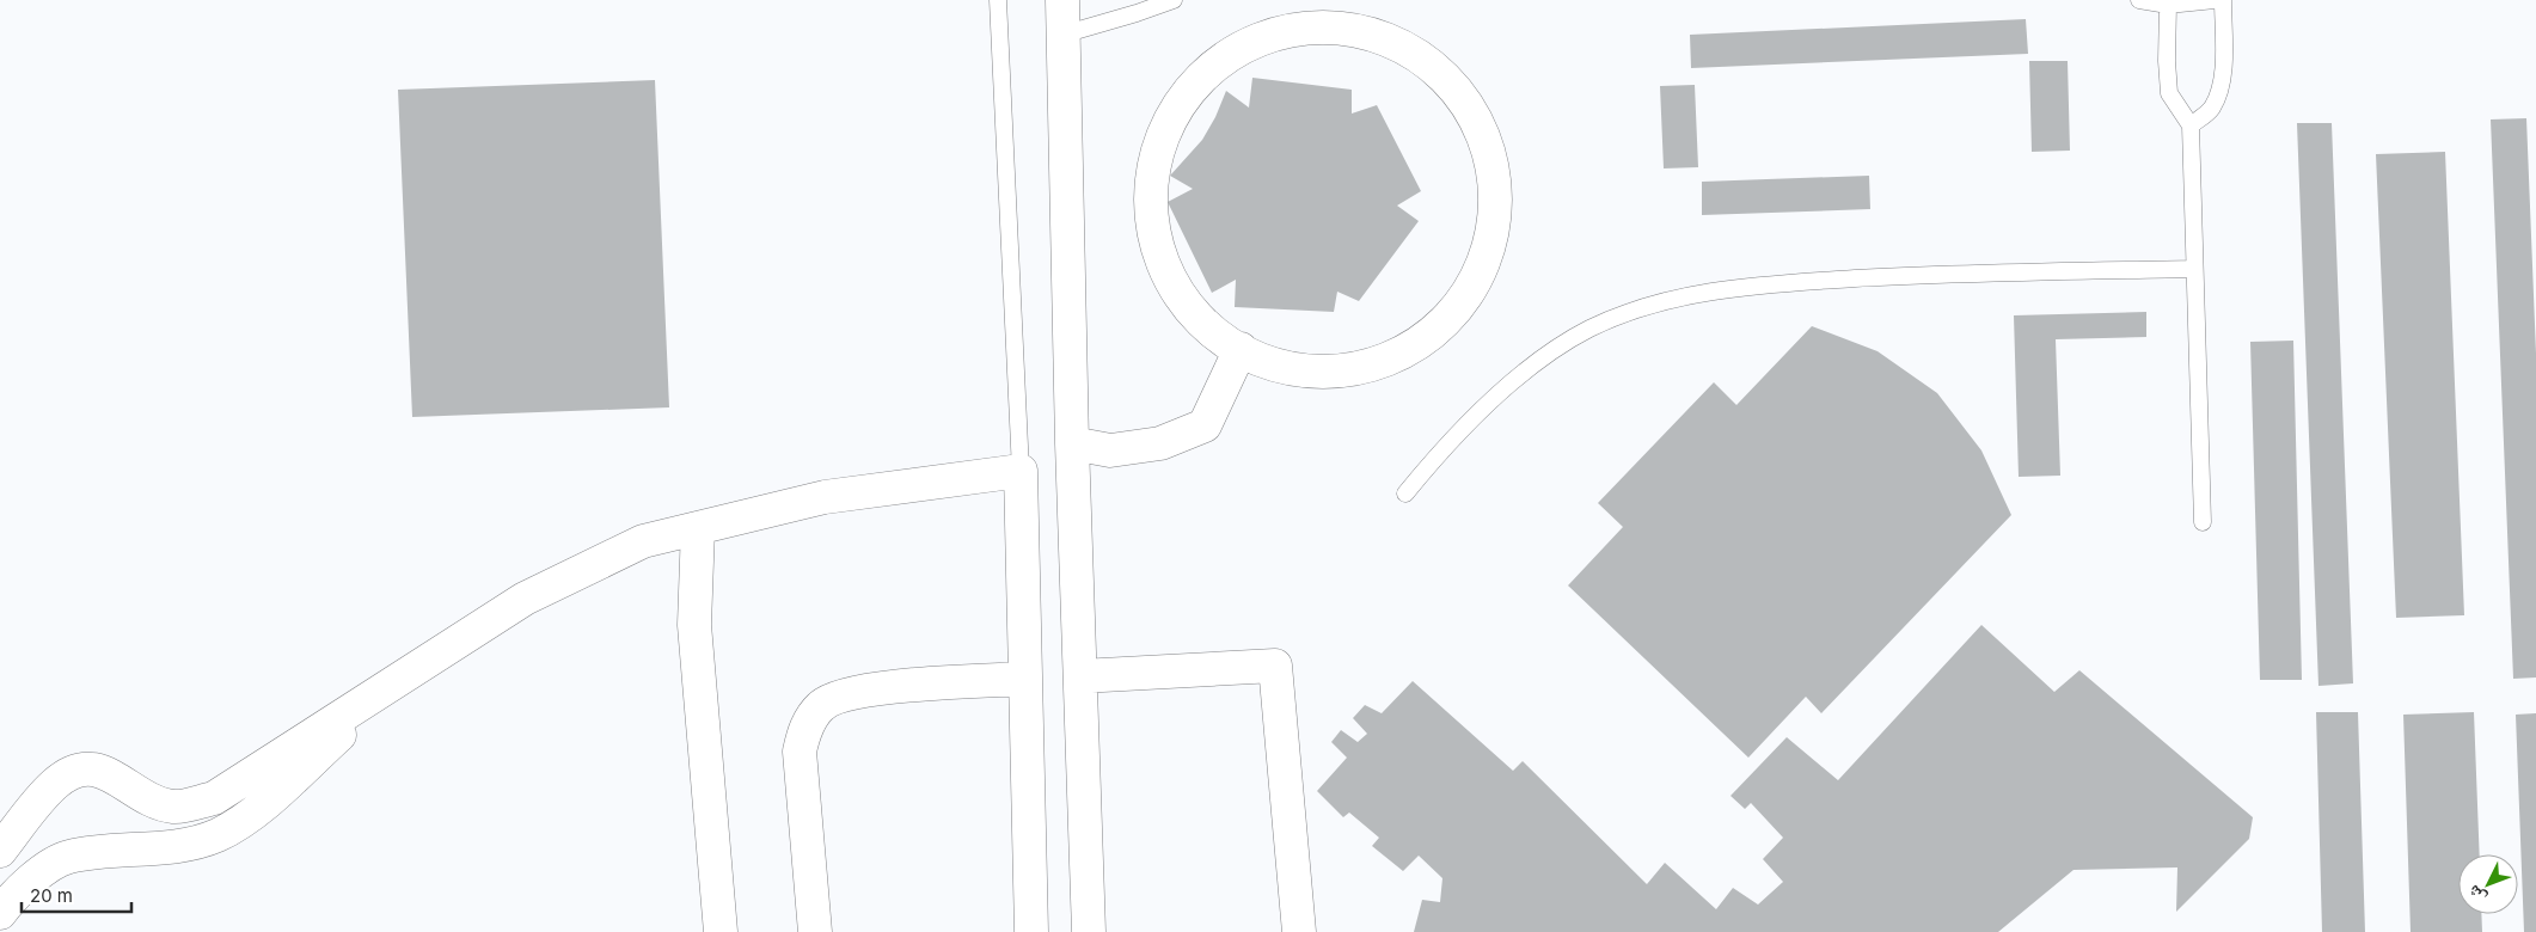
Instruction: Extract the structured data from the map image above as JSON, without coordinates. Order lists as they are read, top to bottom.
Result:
{
  "scale_bar": "20 m",
  "north": "bottom left"
}
